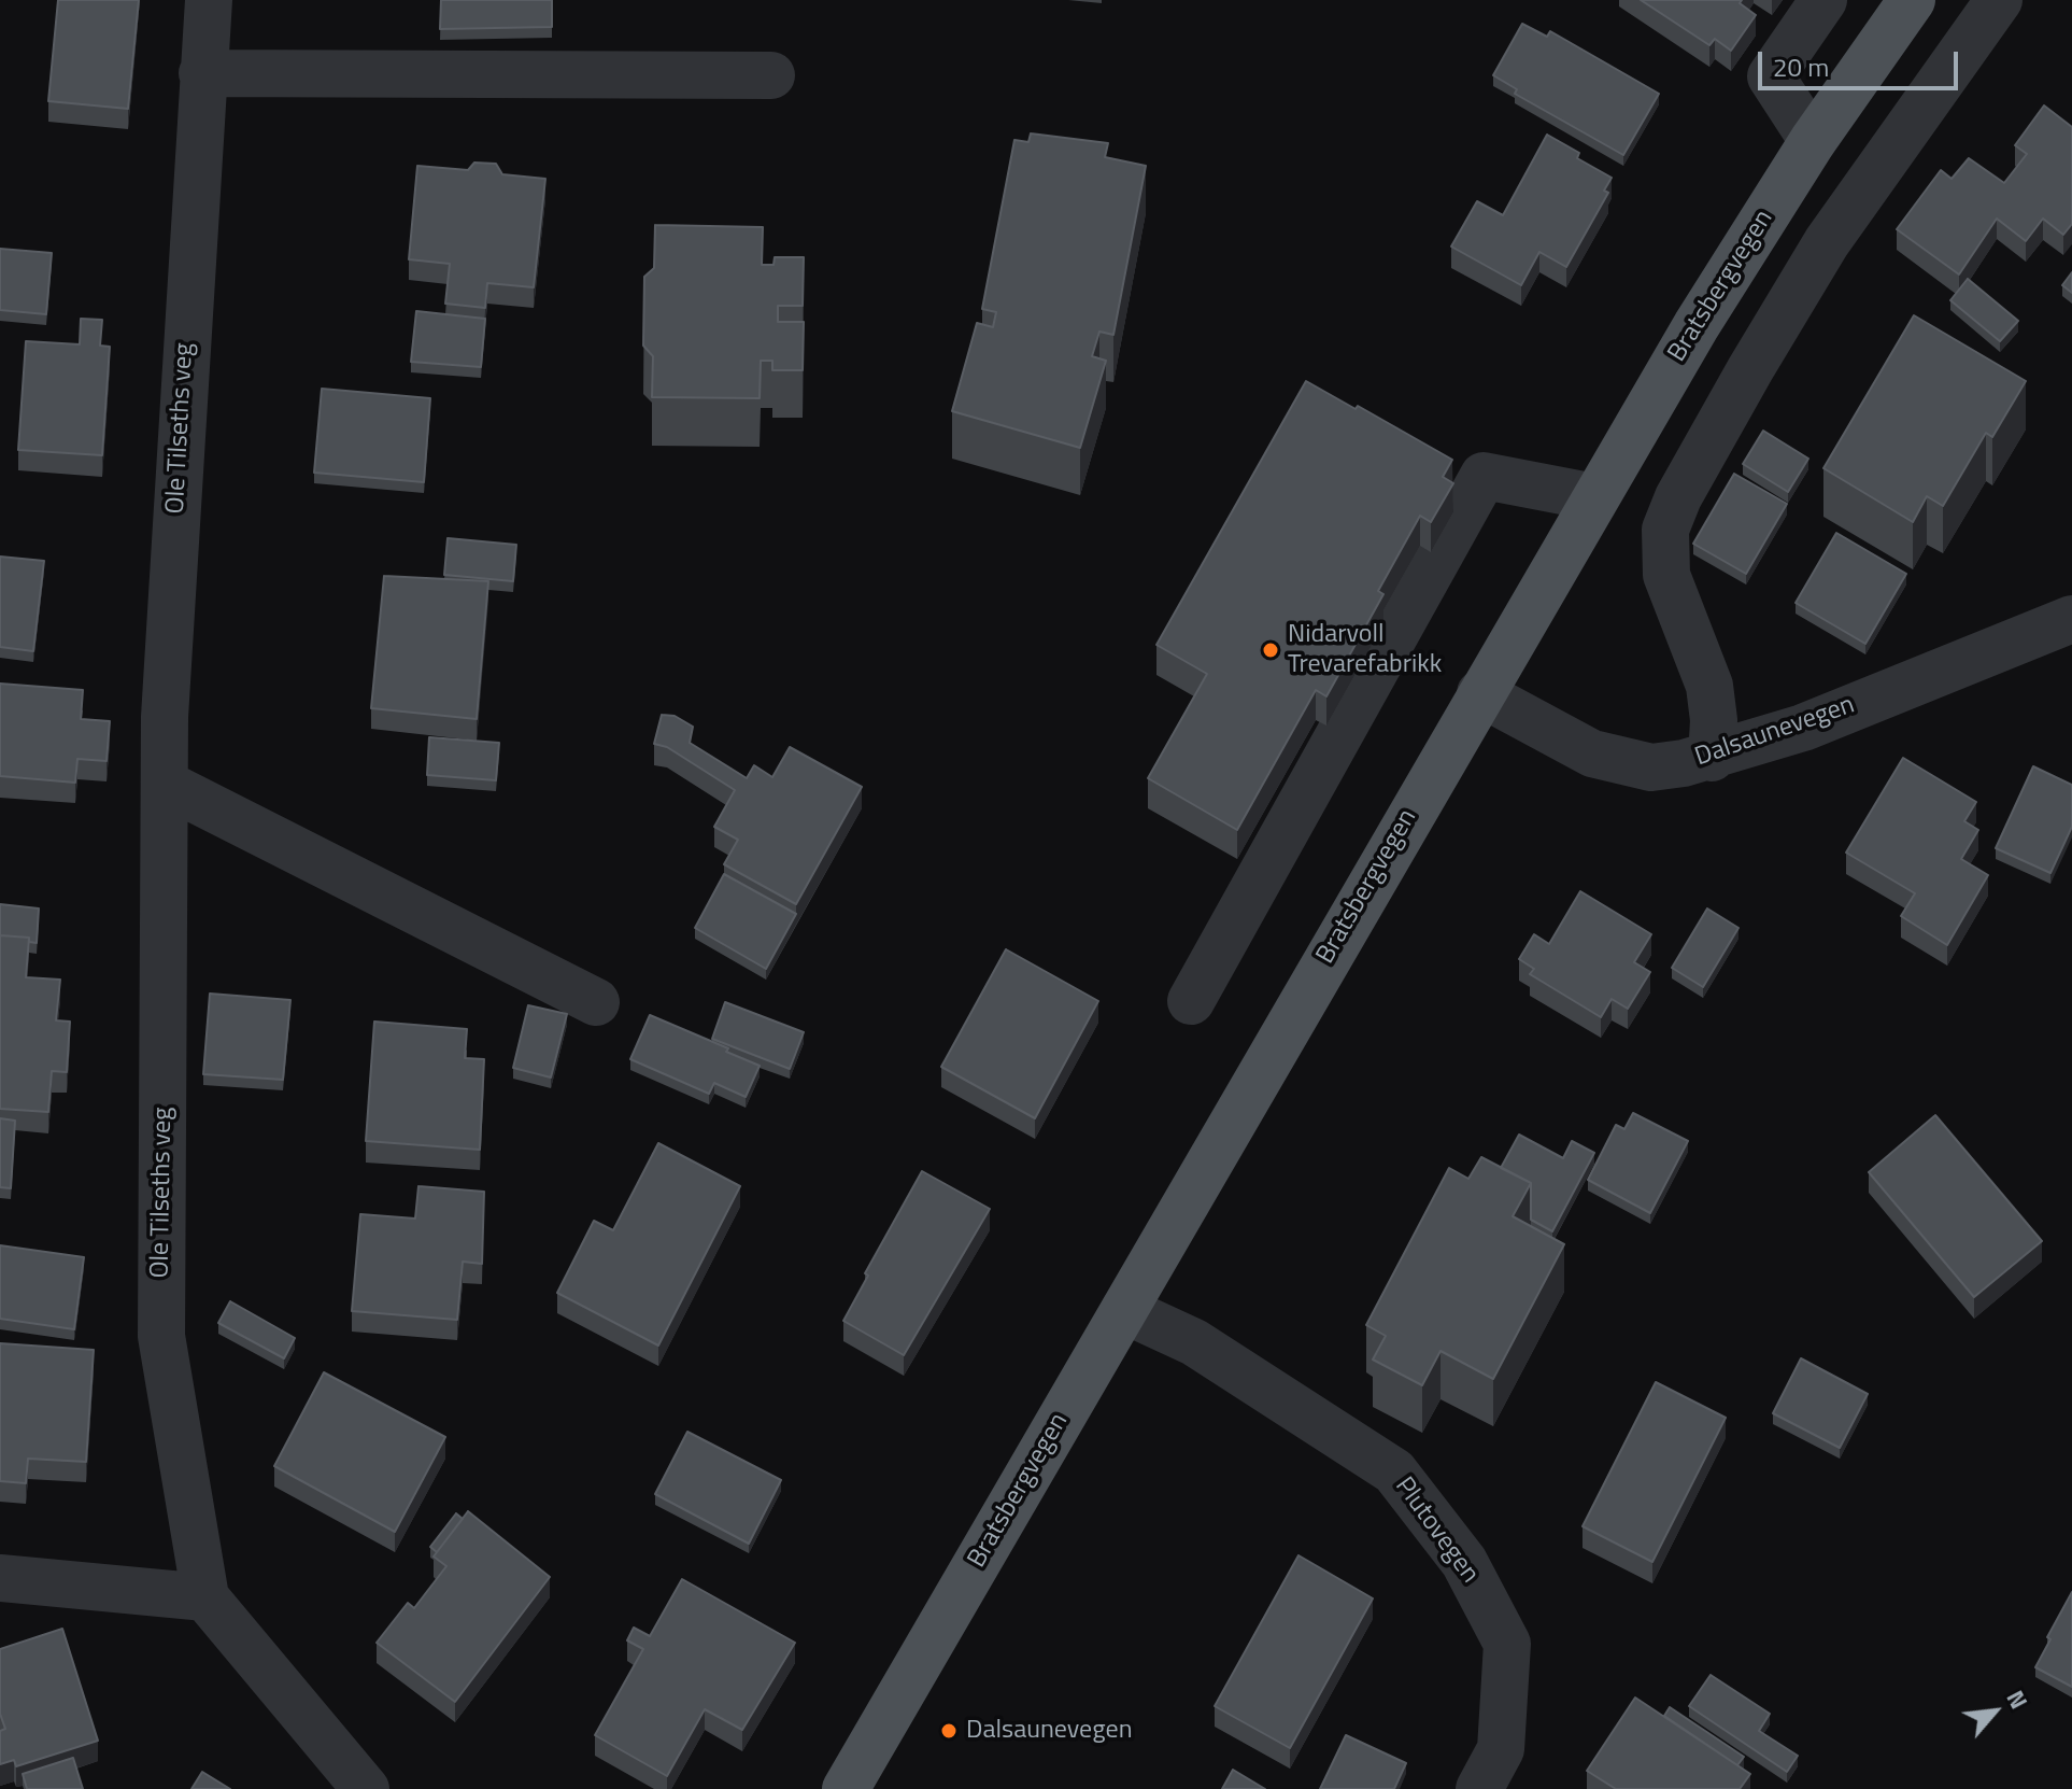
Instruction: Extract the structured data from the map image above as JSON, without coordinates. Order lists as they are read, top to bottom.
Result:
{
  "streets": {
    "main road": ["Bratsbergvegen"],
    "street": ["Ole Tilseths veg", "Dalsaunevegen", "Plutovegen"]
  },
  "crossings": [
    ["Bratsbergvegen", "Dalsaunevegen"],
    ["Bratsbergvegen", "Plutovegen"]
  ],
  "places": ["Nidarvoll Trevarefabrikk", "Dalsaunevegen"],
  "scale_bar": "20 m",
  "north": "top right"
}
